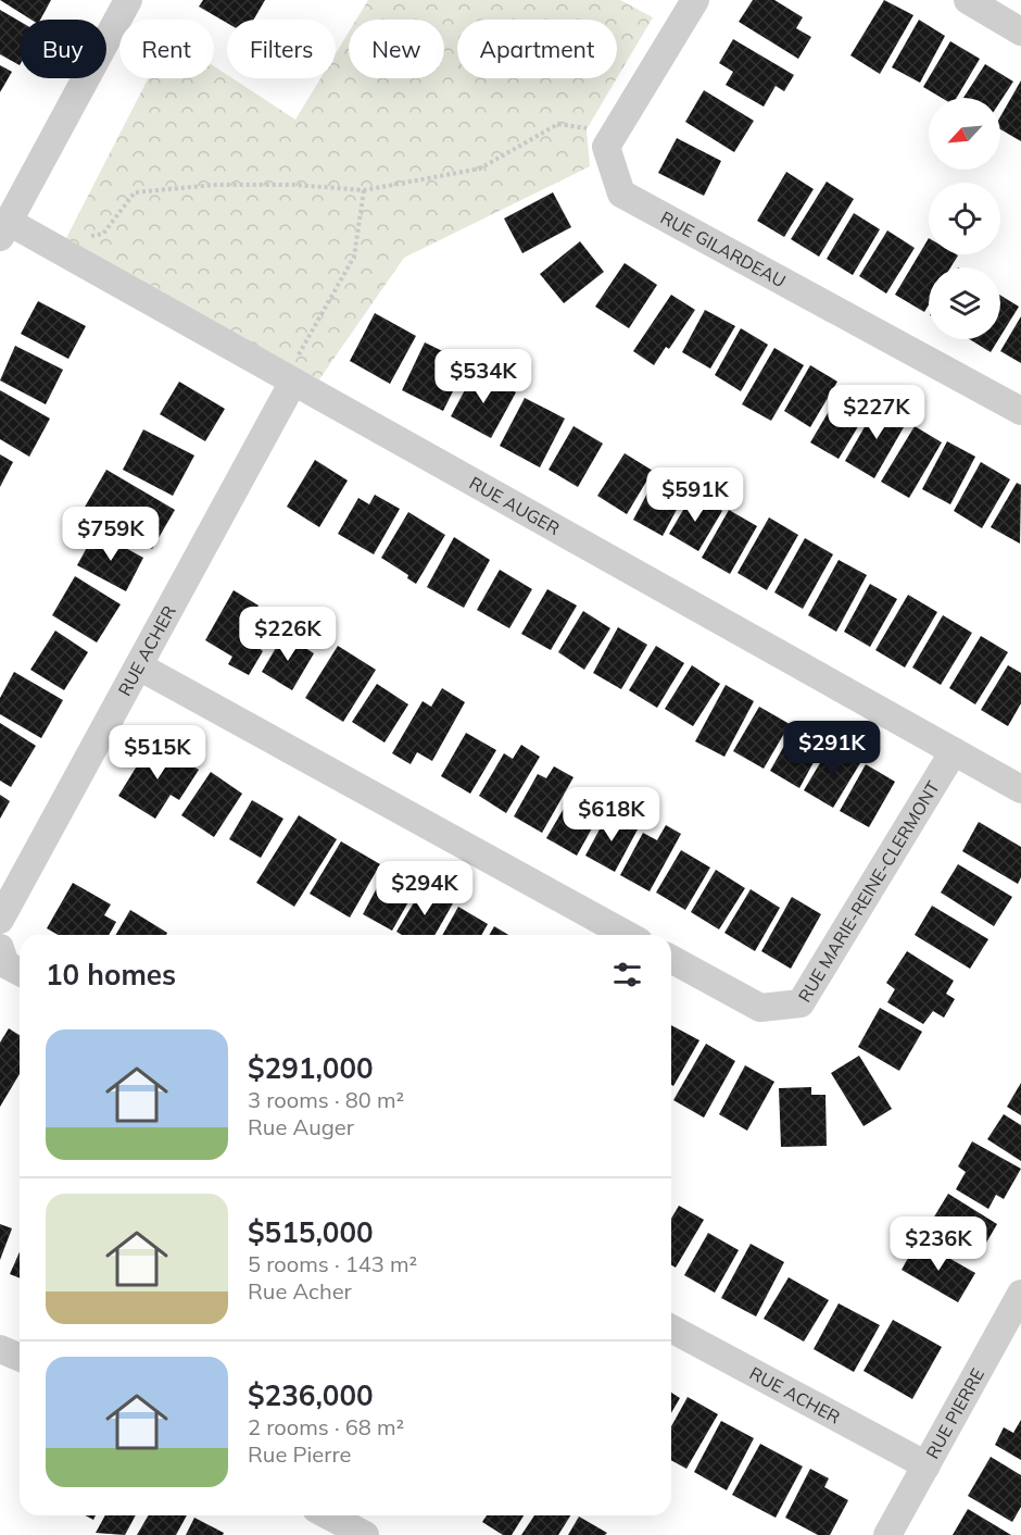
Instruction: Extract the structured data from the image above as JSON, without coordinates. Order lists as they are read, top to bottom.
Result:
{
  "streets": {
    "street": [
      "RUE GILARDEAU",
      "RUE AUGER",
      "RUE ACHER",
      "RUE MARIE-REINE-CLERMONT",
      "RUE PIERRE"
    ]
  },
  "crossings": [
    ["RUE AUGER", "RUE ACHER"],
    ["RUE AUGER", "RUE MARIE-REINE-CLERMONT"],
    ["RUE ACHER", "RUE PIERRE"]
  ],
  "north": "bottom left",
  "page": {
    "chip": [
      "Buy",
      "Rent",
      "Filters",
      "New",
      "Apartment"
    ],
    "price": [
      "$534K",
      "$227K",
      "$591K",
      "$759K",
      "$226K",
      "$291K",
      "$515K",
      "$618K",
      "$294K",
      "$236K"
    ],
    "heading": "10 homes",
    "list": [
      {
        "name": "$291,000",
        "note": "3 rooms · 80 m² · Rue Auger"
      },
      {
        "name": "$515,000",
        "note": "5 rooms · 143 m² · Rue Acher"
      },
      {
        "name": "$236,000",
        "note": "2 rooms · 68 m² · Rue Pierre"
      }
    ]
  }
}
